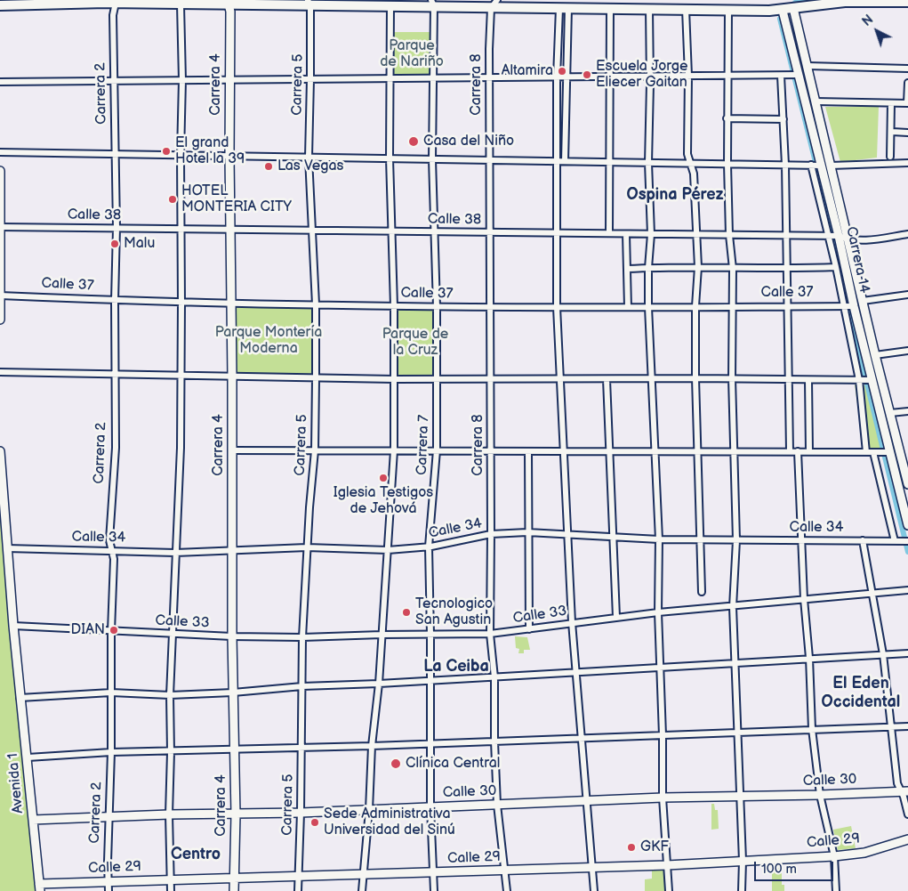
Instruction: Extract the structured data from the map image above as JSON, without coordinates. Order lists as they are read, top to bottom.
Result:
{
  "streets": {
    "main road": ["Carrera 14"],
    "street": [
      "Carrera 4",
      "Carrera 5",
      "Carrera 8",
      "Carrera 2",
      "Calle 38",
      "Calle 37",
      "Carrera 7",
      "Calle 34",
      "Calle 33",
      "Calle 30",
      "Avenida 1",
      "Calle 29"
    ]
  },
  "crossings": [
    ["Carrera 4", "Calle 38"],
    ["Carrera 4", "Calle 37"],
    ["Carrera 4", "Calle 34"],
    ["Carrera 4", "Calle 33"],
    ["Carrera 4", "Calle 30"],
    ["Carrera 4", "Calle 29"],
    ["Carrera 5", "Calle 38"],
    ["Carrera 5", "Calle 37"],
    ["Carrera 5", "Calle 34"],
    ["Carrera 5", "Calle 33"],
    ["Carrera 5", "Calle 30"],
    ["Carrera 5", "Calle 29"],
    ["Carrera 8", "Calle 38"],
    ["Carrera 8", "Calle 37"],
    ["Carrera 8", "Calle 34"],
    ["Carrera 8", "Calle 33"],
    ["Carrera 8", "Calle 30"],
    ["Carrera 8", "Calle 29"],
    ["Carrera 2", "Calle 38"],
    ["Carrera 2", "Calle 37"],
    ["Carrera 2", "Calle 34"],
    ["Carrera 2", "Calle 33"],
    ["Carrera 2", "Calle 30"],
    ["Carrera 2", "Calle 29"],
    ["Calle 38", "Carrera 14"],
    ["Calle 38", "Carrera 7"],
    ["Carrera 14", "Calle 37"],
    ["Calle 37", "Carrera 7"],
    ["Carrera 7", "Calle 34"],
    ["Carrera 7", "Calle 33"],
    ["Carrera 7", "Calle 30"],
    ["Carrera 7", "Calle 29"],
    ["Calle 34", "Avenida 1"],
    ["Calle 33", "Avenida 1"],
    ["Calle 30", "Avenida 1"],
    ["Avenida 1", "Calle 29"]
  ],
  "districts": [
    "Ospina Pérez",
    "La Ceiba",
    "El Eden Occidental",
    "Centro"
  ],
  "parks": ["Parque de Nariño", "Parque Montería Moderna", "Parque de la Cruz"],
  "places": [
    "Altamira",
    "Escuela Jorge Eliecer Gaitan",
    "Casa del Niño",
    "El grand Hotel la 39",
    "Las Vegas",
    "HOTEL MONTERIA CITY",
    "Malu",
    "Iglesia Testigos de Jehová",
    "Tecnologico San Agustin",
    "DIAN",
    "Clínica Central",
    "Sede Administrativa Universidad del Sinú",
    "GKF"
  ],
  "scale_bar": "100 m",
  "north": "top left"
}
